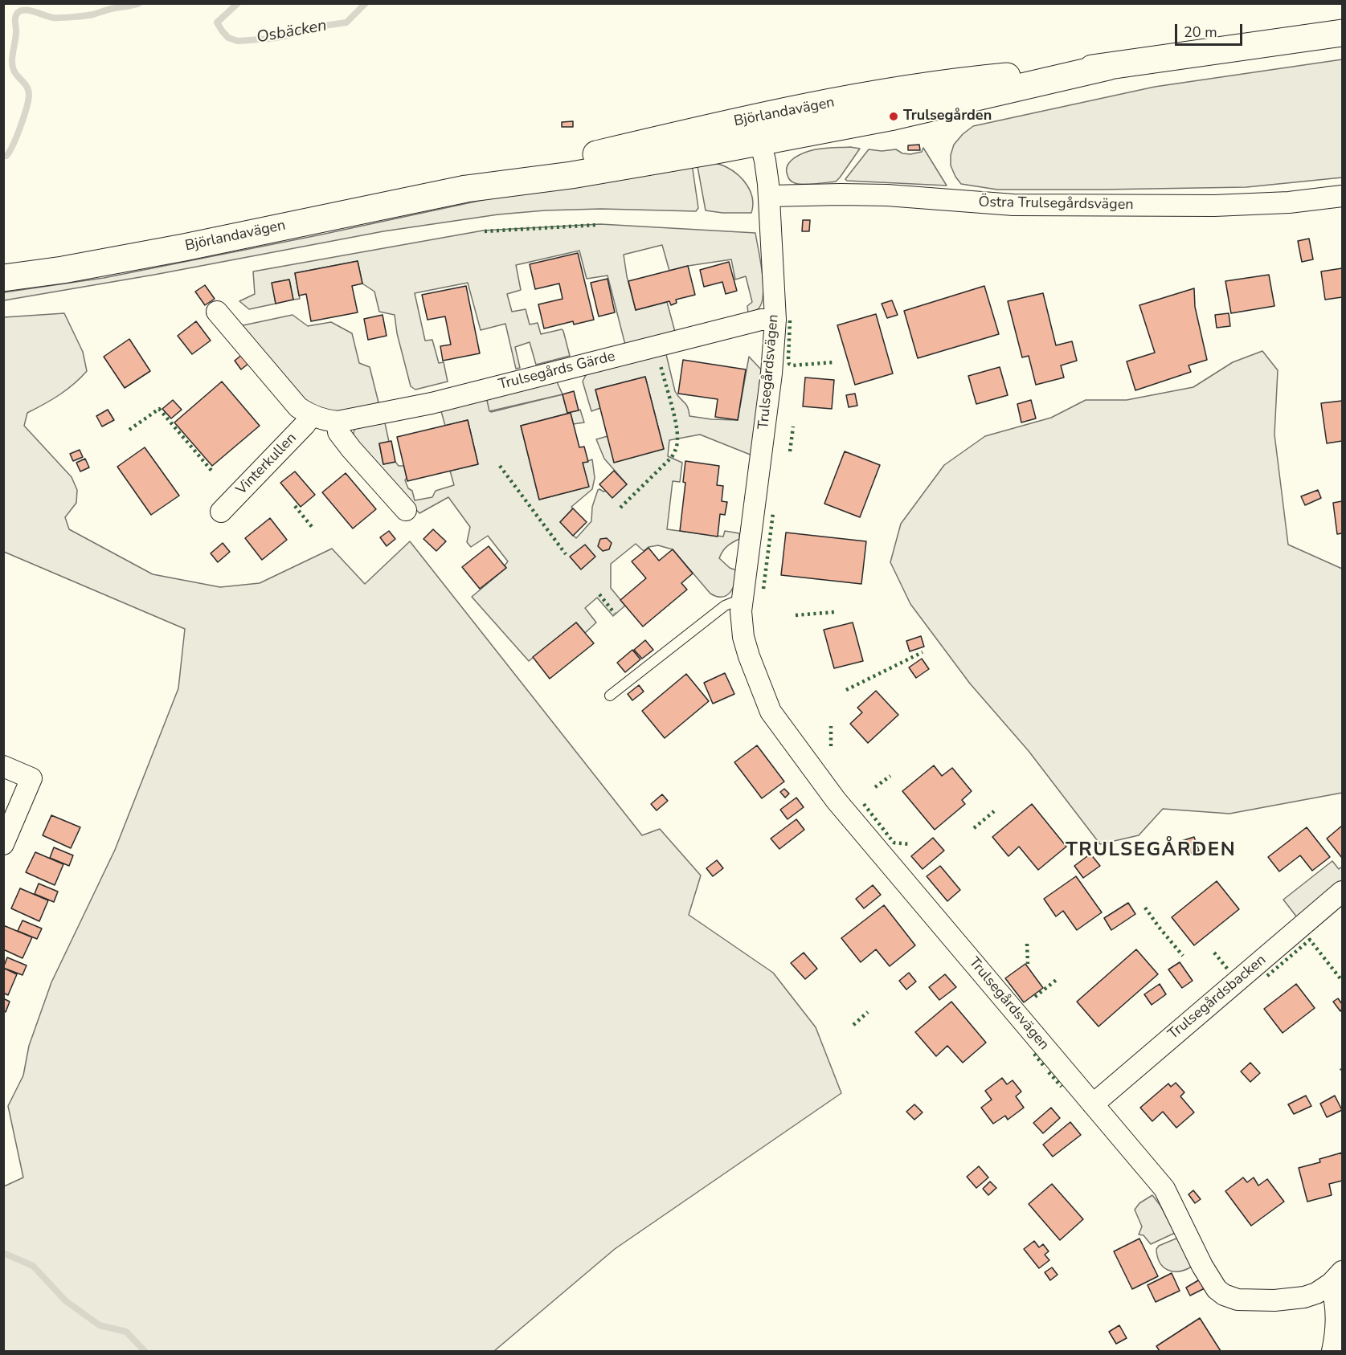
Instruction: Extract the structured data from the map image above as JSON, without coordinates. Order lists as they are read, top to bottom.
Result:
{
  "streets": {
    "street": [
      "Björlandavägen",
      "Östra Trulsegårdsvägen",
      "Trulsegårds Gärde",
      "Trulsegårdsvägen",
      "Vinterkullen",
      "Trulsegårdsbacken"
    ]
  },
  "crossings": [
    ["Björlandavägen", "Trulsegårdsvägen"],
    ["Östra Trulsegårdsvägen", "Trulsegårdsvägen"],
    ["Trulsegårds Gärde", "Trulsegårdsvägen"],
    ["Trulsegårds Gärde", "Vinterkullen"],
    ["Trulsegårdsvägen", "Trulsegårdsbacken"]
  ],
  "districts": ["TRULSEGÅRDEN"],
  "water": ["Osbäcken"],
  "places": ["Trulsegården"],
  "scale_bar": "20 m"
}
